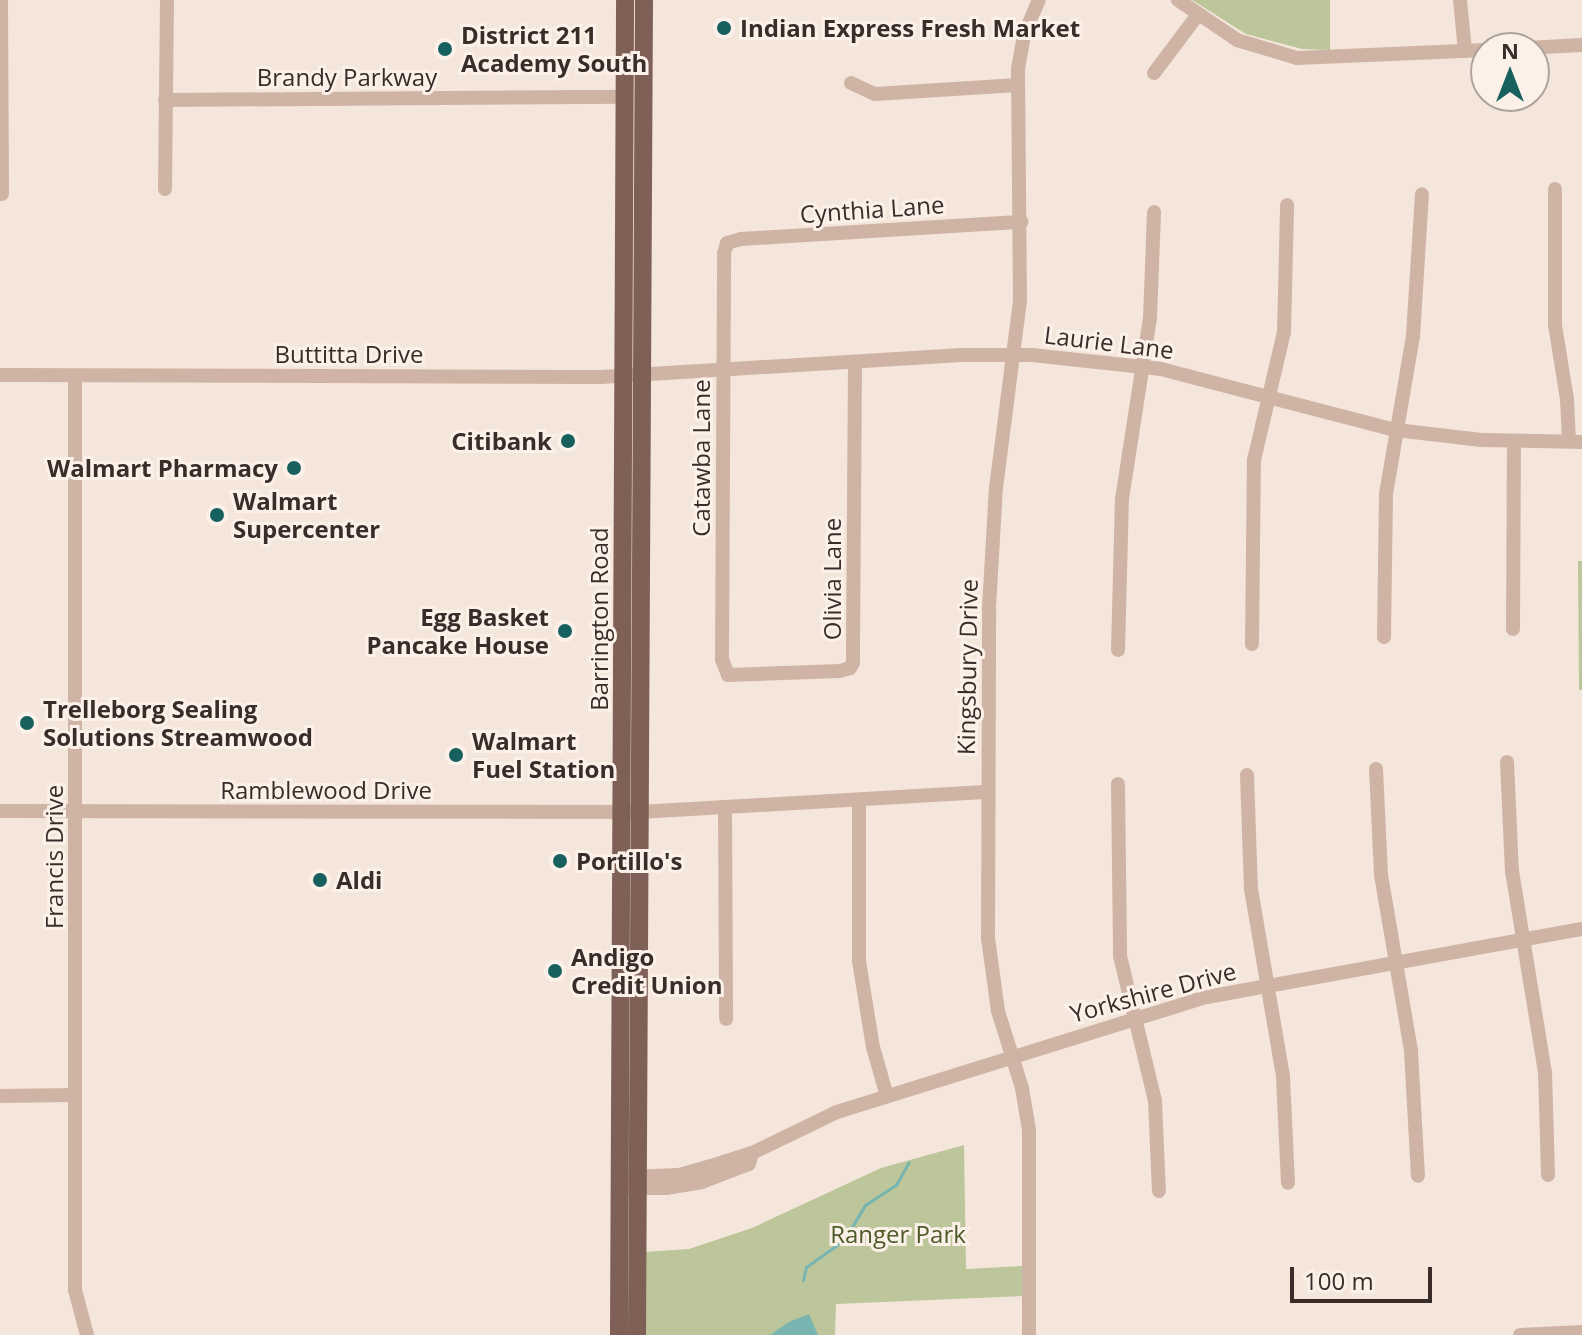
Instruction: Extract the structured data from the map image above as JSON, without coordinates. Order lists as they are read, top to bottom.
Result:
{
  "streets": {
    "main road": ["Barrington Road"],
    "street": [
      "Brandy Parkway",
      "Cynthia Lane",
      "Laurie Lane",
      "Buttitta Drive",
      "Catawba Lane",
      "Olivia Lane",
      "Kingsbury Drive",
      "Ramblewood Drive",
      "Francis Drive",
      "Yorkshire Drive"
    ]
  },
  "crossings": [
    ["Brandy Parkway", "Barrington Road"],
    ["Cynthia Lane", "Catawba Lane"],
    ["Cynthia Lane", "Kingsbury Drive"],
    ["Laurie Lane", "Buttitta Drive"],
    ["Laurie Lane", "Catawba Lane"],
    ["Laurie Lane", "Olivia Lane"],
    ["Laurie Lane", "Barrington Road"],
    ["Laurie Lane", "Kingsbury Drive"],
    ["Buttitta Drive", "Barrington Road"],
    ["Buttitta Drive", "Francis Drive"],
    ["Catawba Lane", "Olivia Lane"],
    ["Barrington Road", "Ramblewood Drive"],
    ["Barrington Road", "Yorkshire Drive"],
    ["Kingsbury Drive", "Ramblewood Drive"],
    ["Kingsbury Drive", "Yorkshire Drive"],
    ["Ramblewood Drive", "Francis Drive"]
  ],
  "parks": ["Ranger Park"],
  "places": [
    "Indian Express Fresh Market",
    "District 211 Academy South",
    "Citibank",
    "Walmart Pharmacy",
    "Walmart Supercenter",
    "Egg Basket Pancake House",
    "Trelleborg Sealing Solutions Streamwood",
    "Walmart Fuel Station",
    "Portillo's",
    "Aldi",
    "Andigo Credit Union"
  ],
  "scale_bar": "100 m",
  "north": "top"
}
